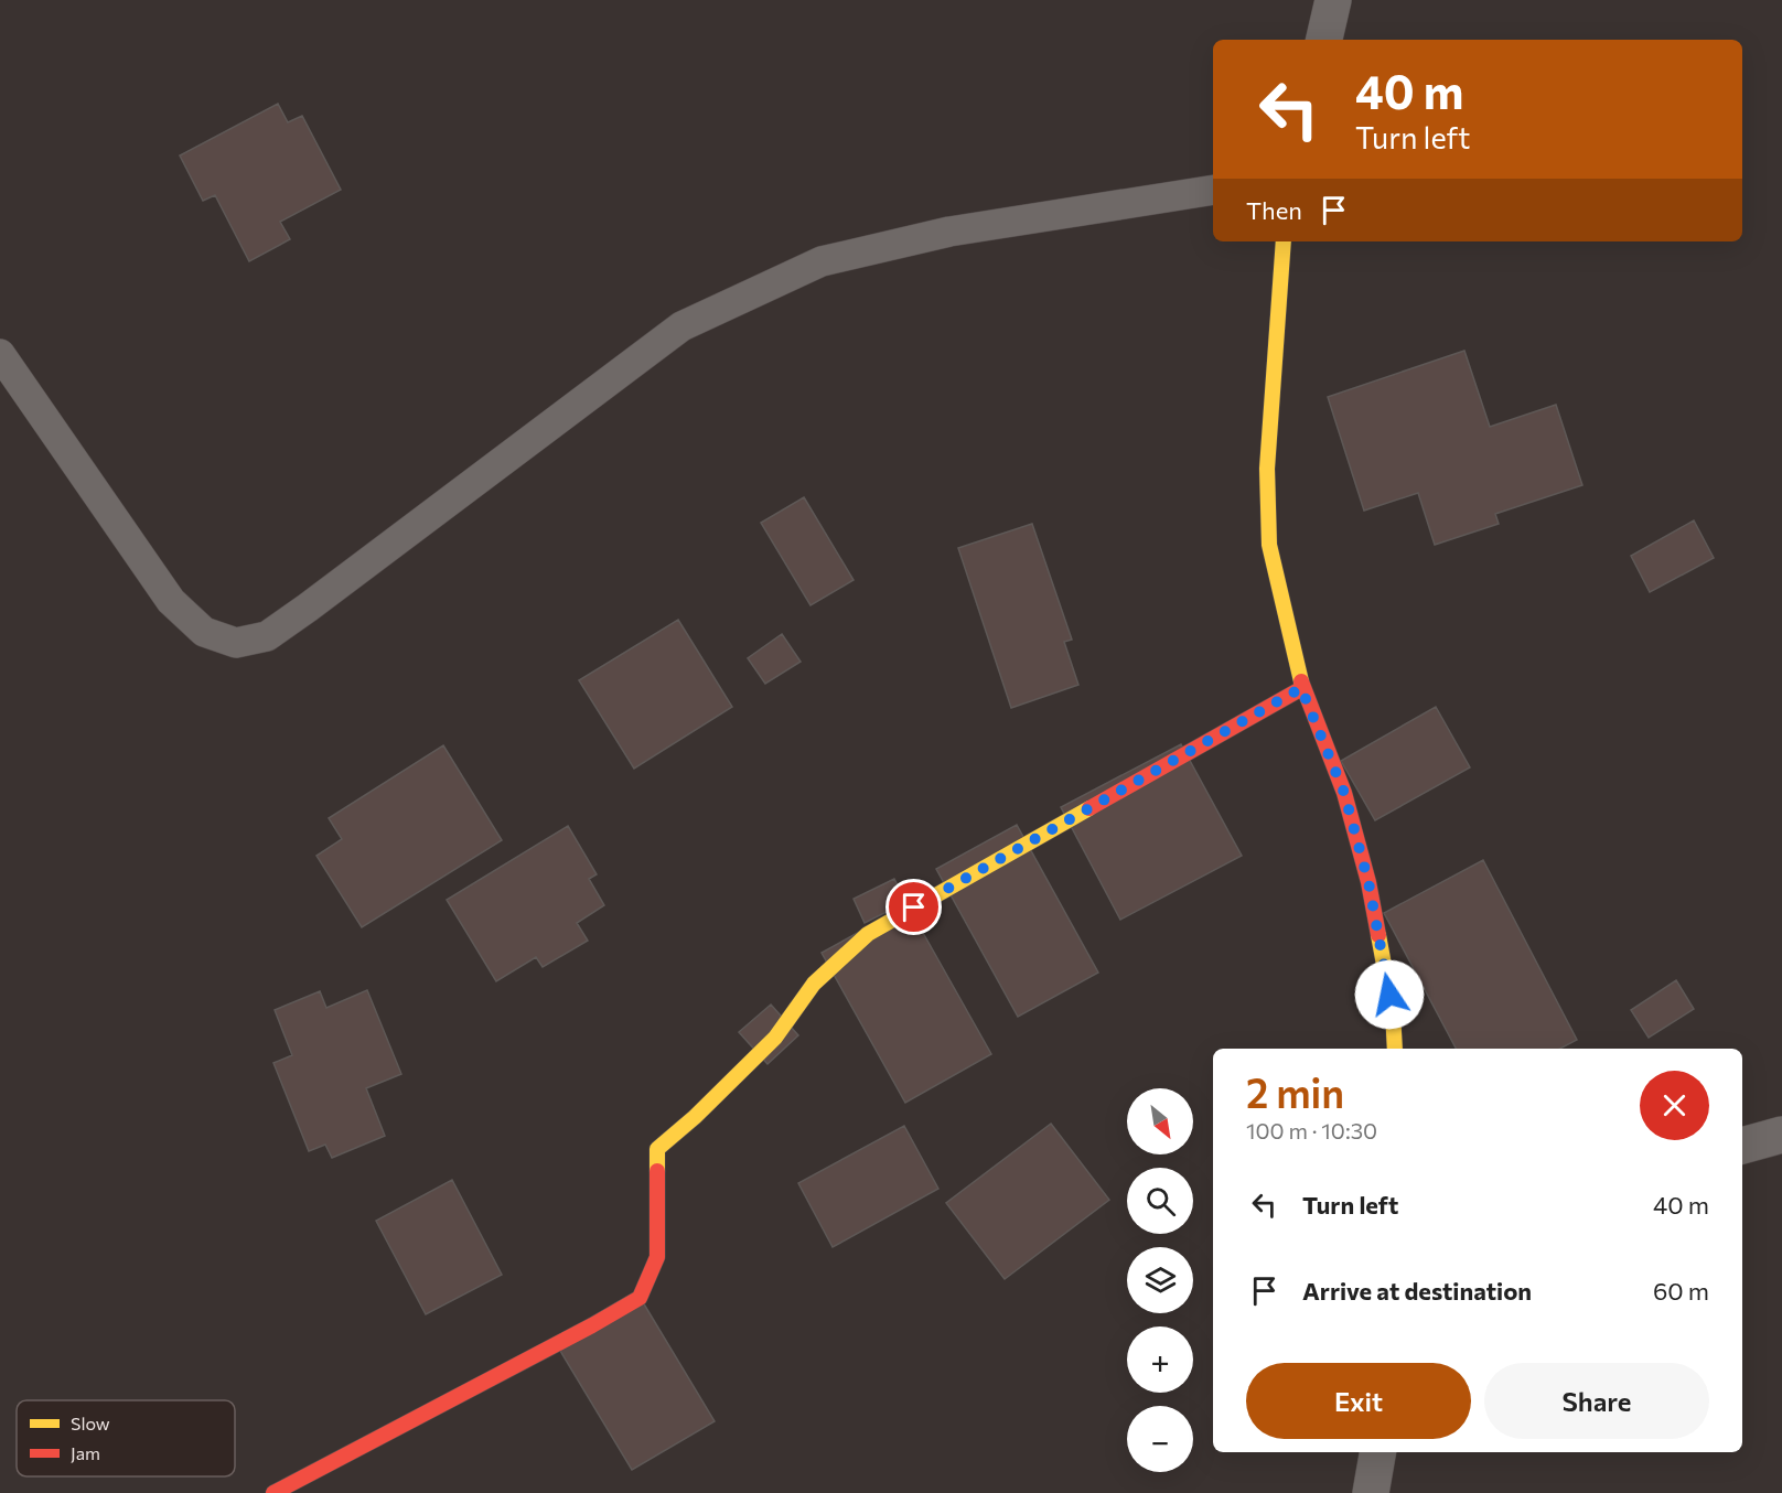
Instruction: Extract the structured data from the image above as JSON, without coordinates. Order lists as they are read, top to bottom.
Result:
{
  "legend": ["Slow", "Jam"],
  "north": "bottom right",
  "page": {
    "turn": ["40 m", "Turn left"],
    "then": "Then",
    "heading": ["2 min", "100 m · 10:30"],
    "map_buttons": ["+", "−"],
    "list": [
      {
        "name": "Turn left",
        "value": "40 m"
      },
      {
        "name": "Arrive at destination",
        "value": "60 m"
      }
    ],
    "buttons": ["Exit", "Share"]
  }
}
